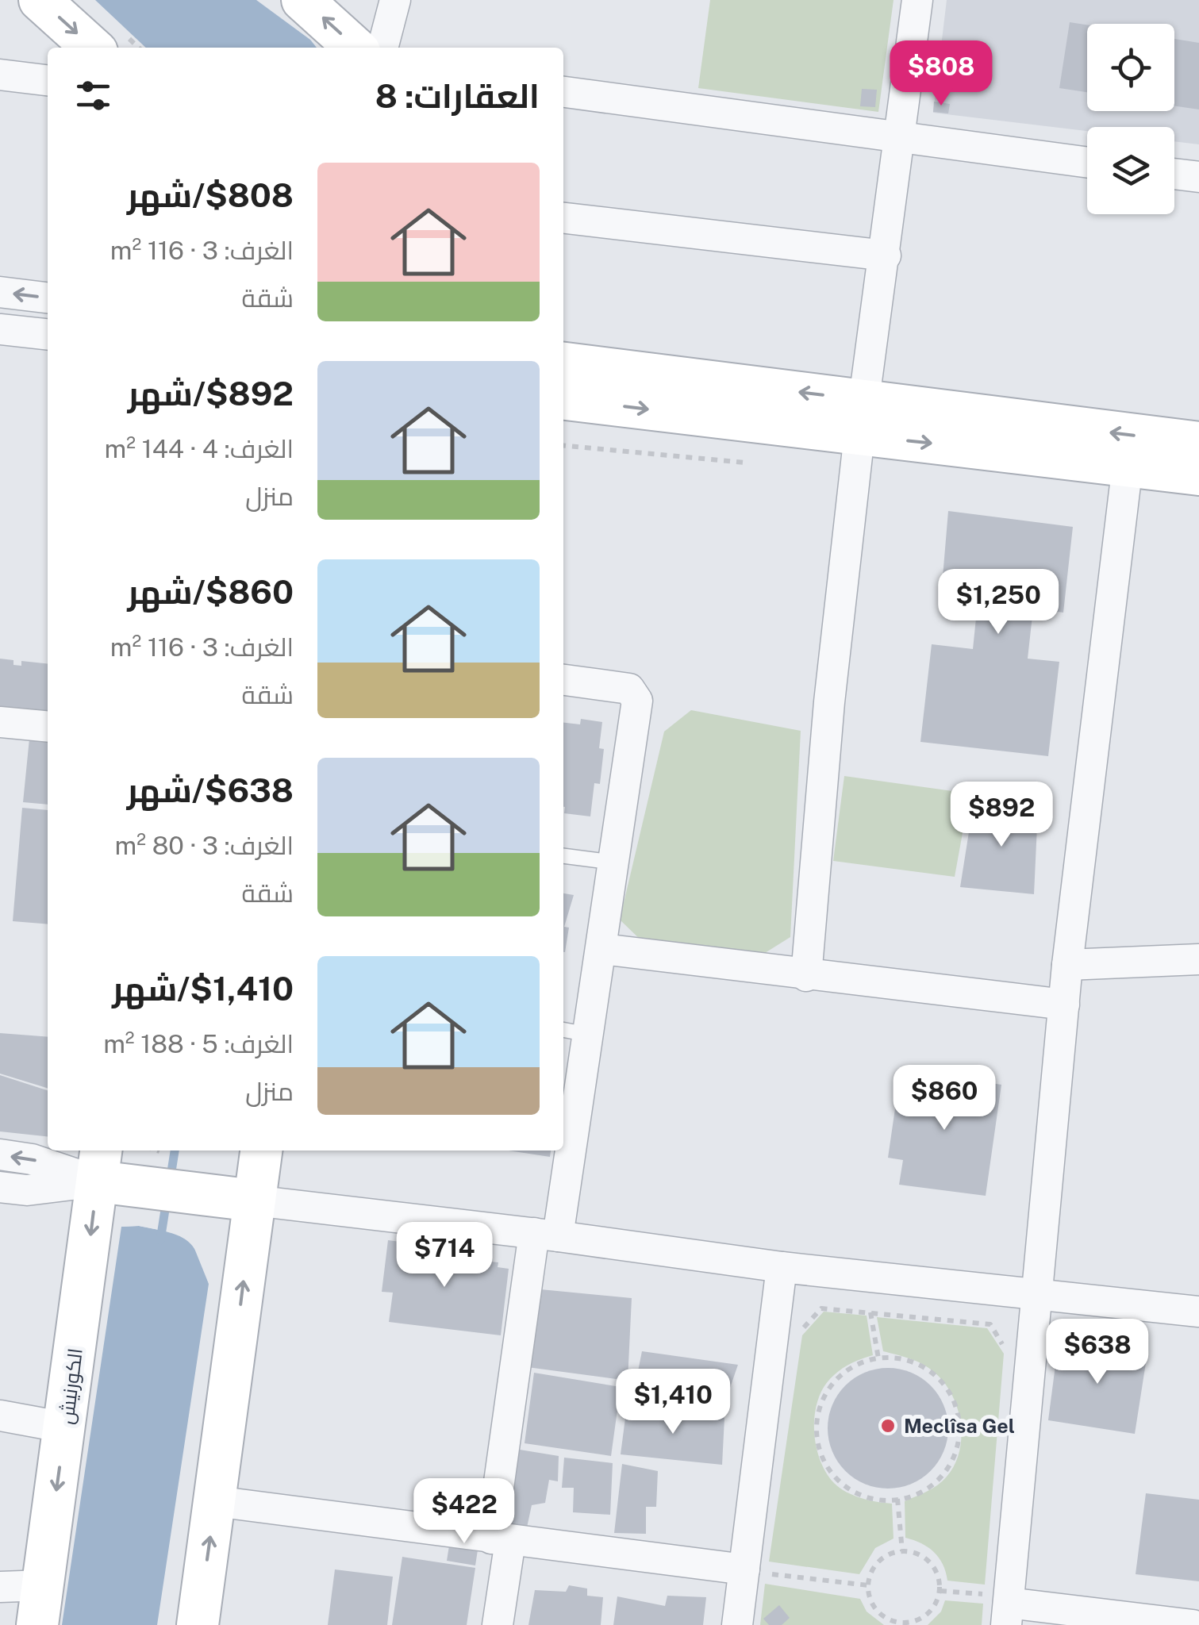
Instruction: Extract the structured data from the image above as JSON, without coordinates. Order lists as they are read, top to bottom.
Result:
{
  "streets": {
    "street": ["الكورنيش"]
  },
  "places": ["Meclîsa Gel"],
  "page": {
    "price": [
      "$808",
      "$1,250",
      "$892",
      "$860",
      "$714",
      "$638",
      "$1,410",
      "$422"
    ],
    "heading": "العقارات: 8",
    "list": [
      {
        "name": "$808/شهر",
        "note": "الغرف: 3 · 116 m² · شقة"
      },
      {
        "name": "$892/شهر",
        "note": "الغرف: 4 · 144 m² · منزل"
      },
      {
        "name": "$860/شهر",
        "note": "الغرف: 3 · 116 m² · شقة"
      },
      {
        "name": "$638/شهر",
        "note": "الغرف: 3 · 80 m² · شقة"
      },
      {
        "name": "$1,410/شهر",
        "note": "الغرف: 5 · 188 m² · منزل"
      }
    ]
  }
}
